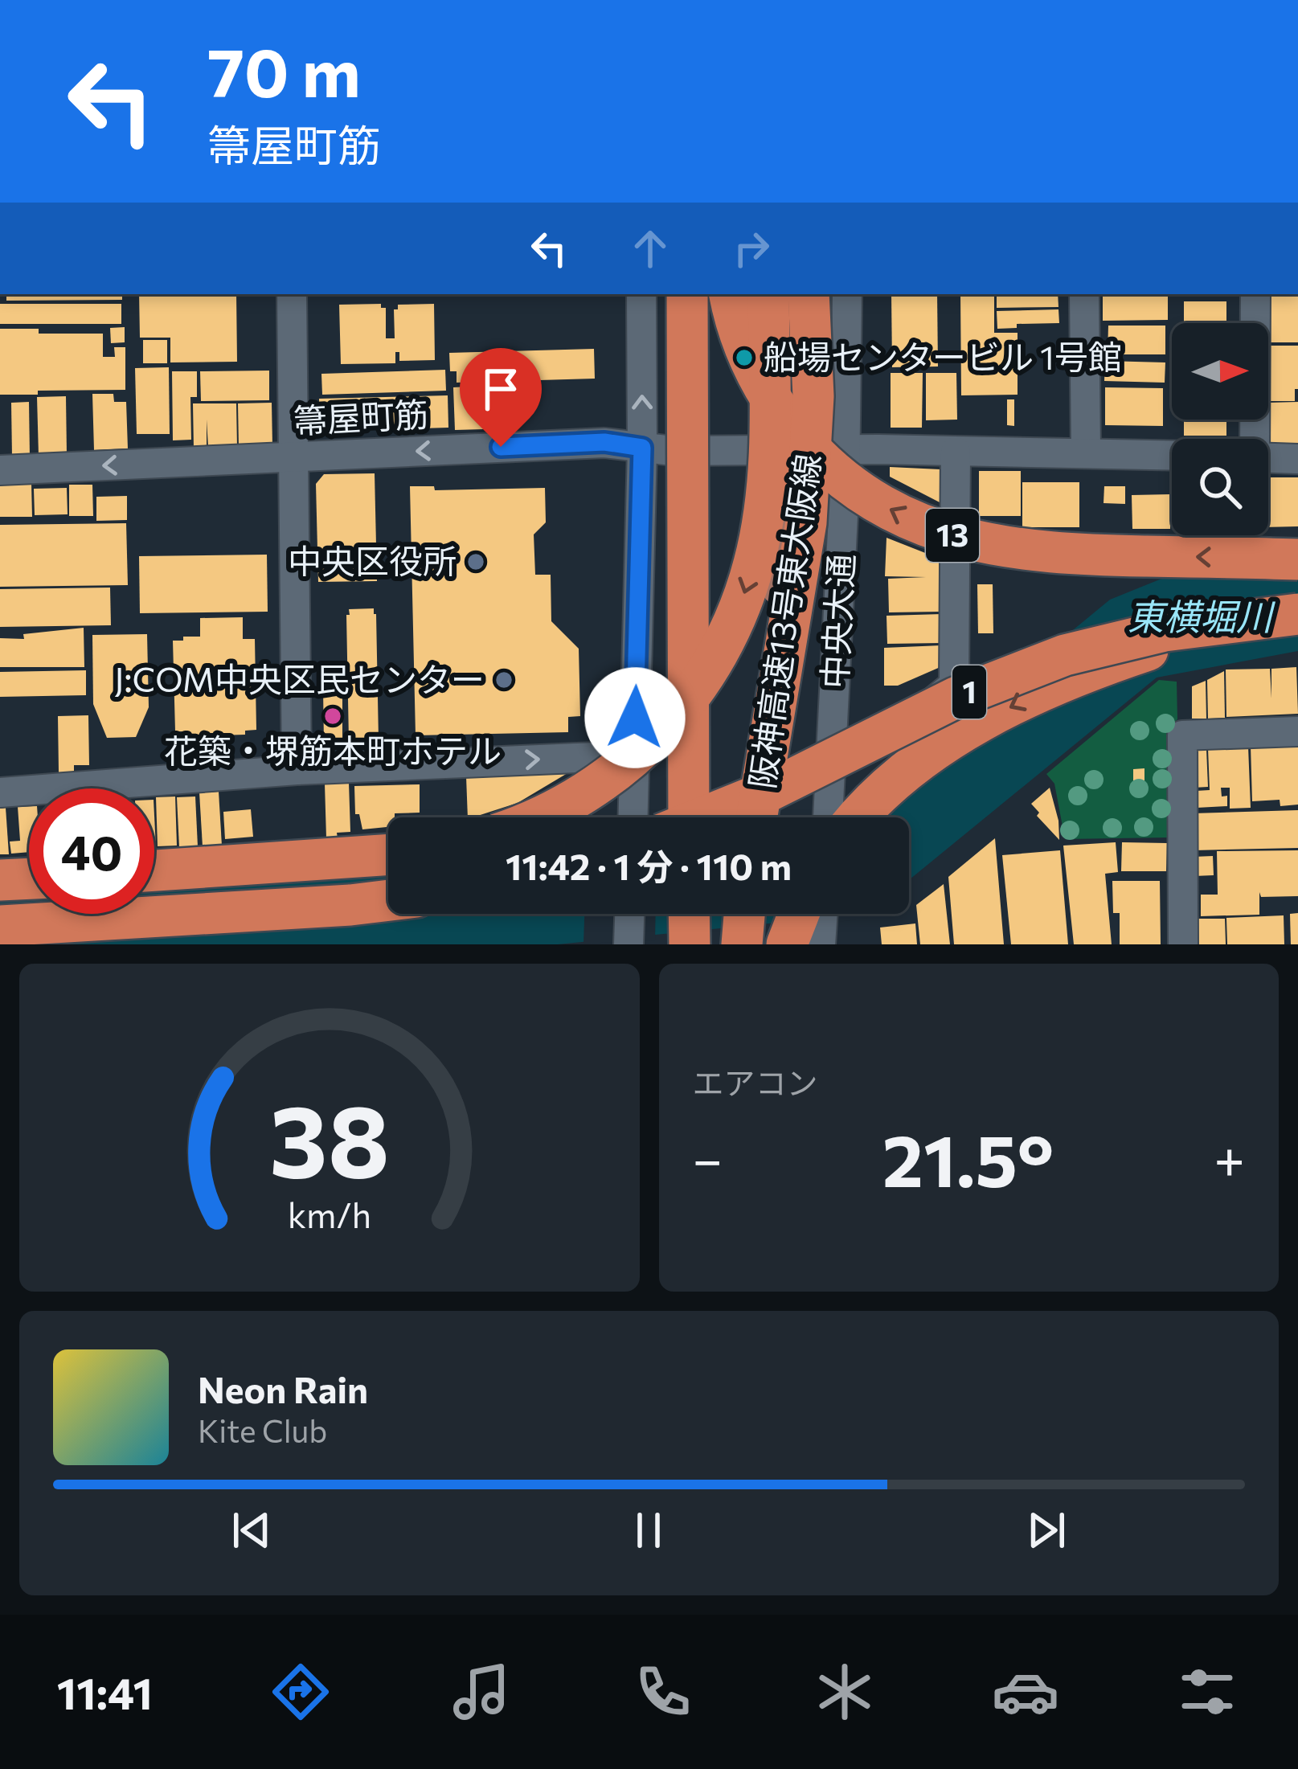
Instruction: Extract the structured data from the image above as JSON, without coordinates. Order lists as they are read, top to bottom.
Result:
{
  "streets": {
    "highway": ["13", "阪神高速13号東大阪線", "1"],
    "main road": ["中央大通"],
    "street": ["箒屋町筋"]
  },
  "crossings": [
    ["箒屋町筋", "中央大通"]
  ],
  "one_way": ["箒屋町筋"],
  "water": ["東横堀川"],
  "places": [
    "船場センタービル 1号館",
    "中央区役所",
    "J:COM中央区民センター",
    "花築・堺筋本町ホテル"
  ],
  "north": "right",
  "page": {
    "turn": ["70 m", "箒屋町筋"],
    "limit": "40",
    "trip": "11:42 · 1 分 · 110 m",
    "tile": "エアコン",
    "heat": ["−", "21.5°", "+"],
    "song": ["Neon Rain", "Kite Club"],
    "tabs": "11:41",
    "gauge": ["38", "km/h"]
  }
}
